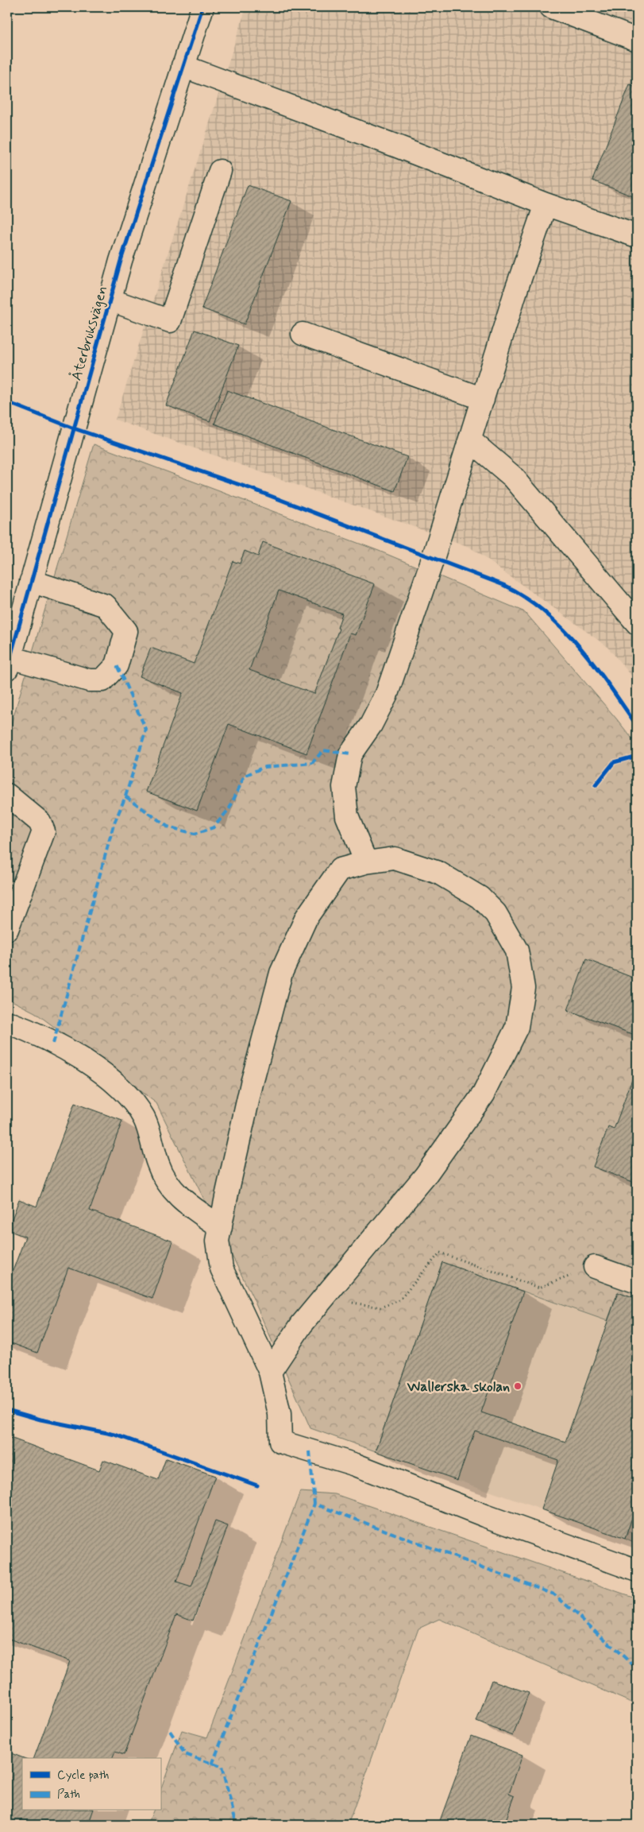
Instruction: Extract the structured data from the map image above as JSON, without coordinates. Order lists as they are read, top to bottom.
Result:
{
  "streets": {
    "street": ["Återbruksvägen"]
  },
  "places": ["Wallerska skolan"],
  "legend": ["Cycle path", "Path"]
}
